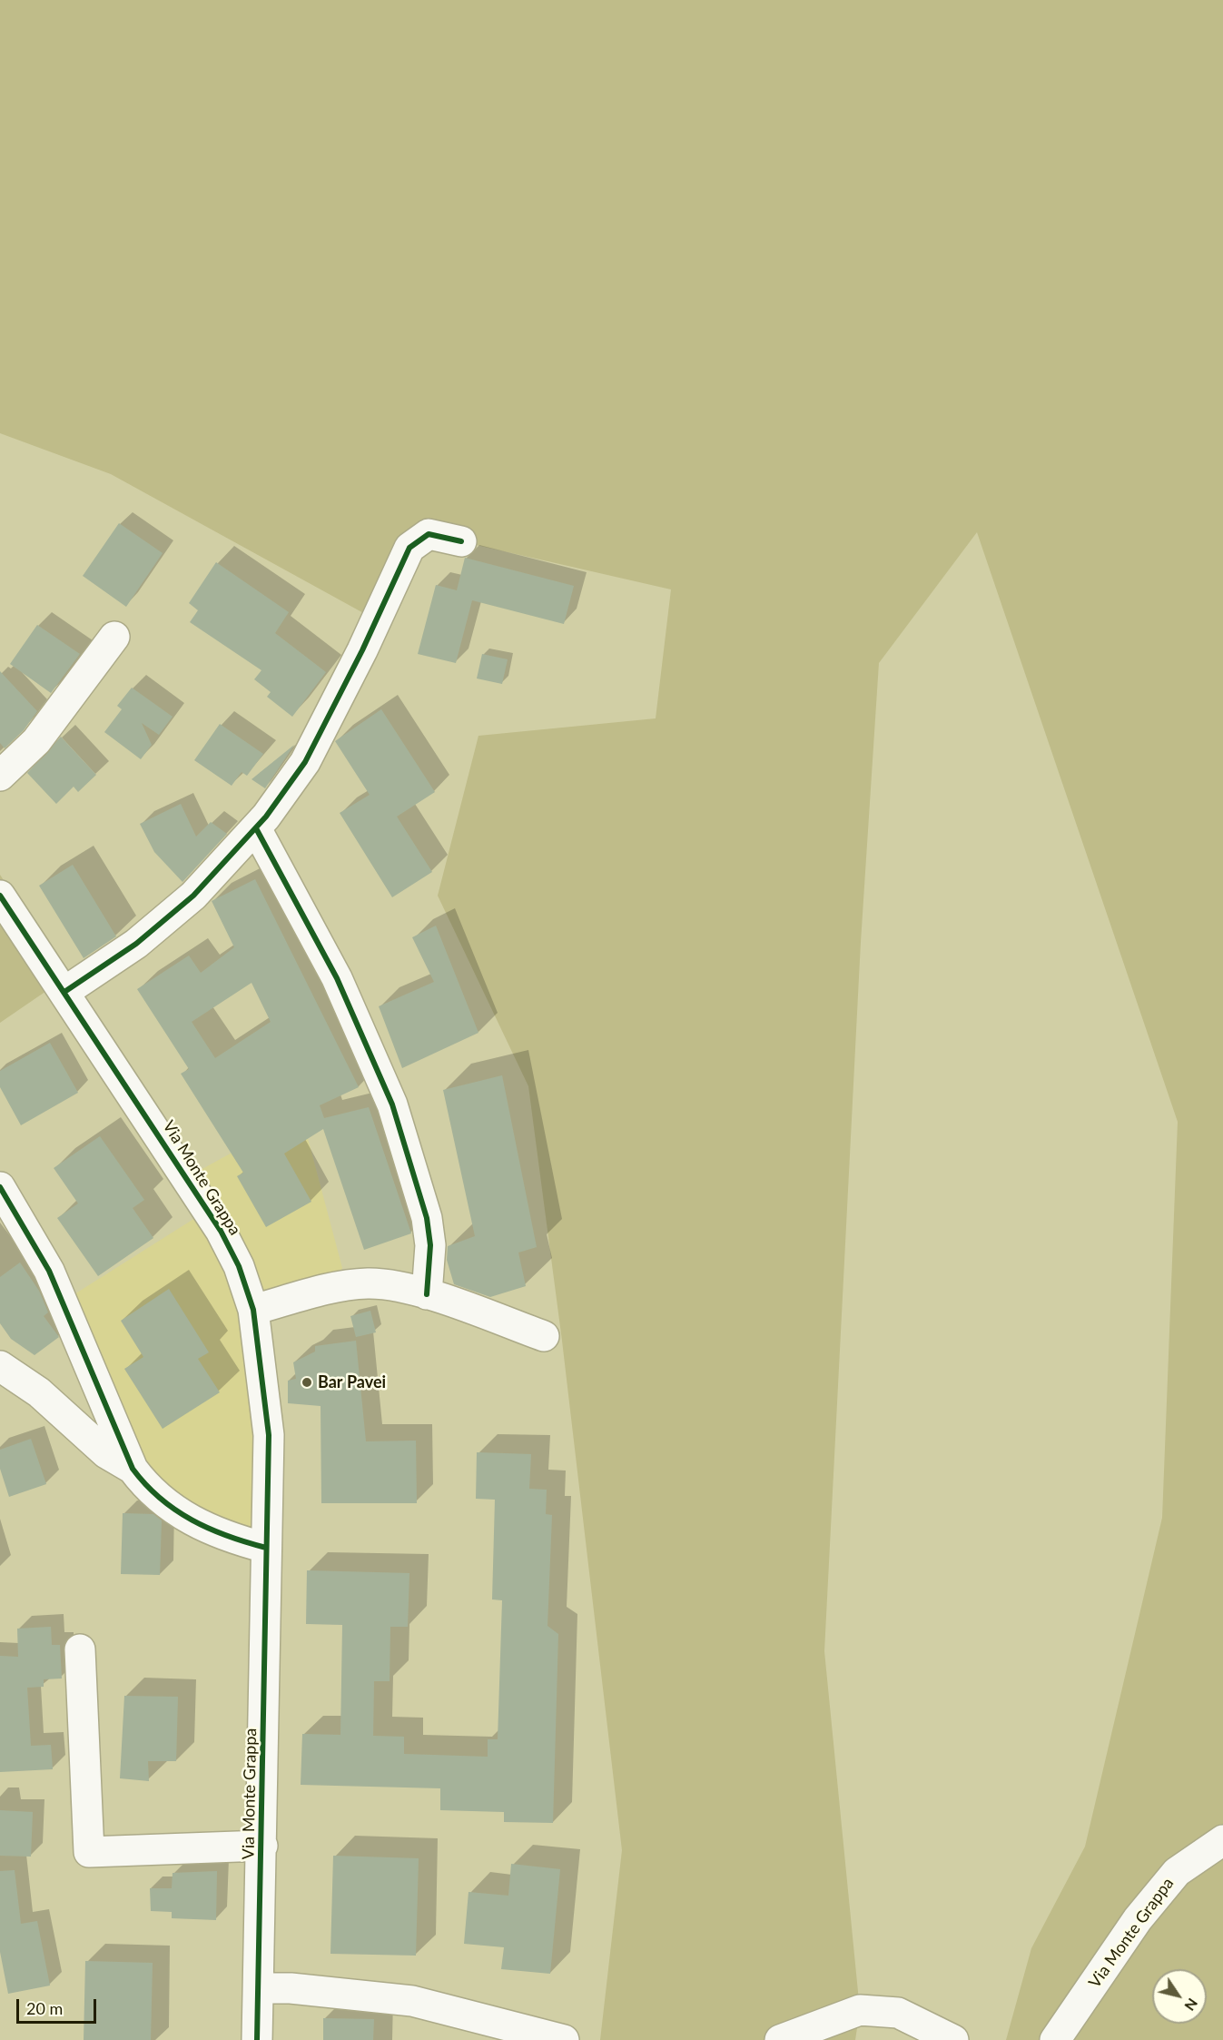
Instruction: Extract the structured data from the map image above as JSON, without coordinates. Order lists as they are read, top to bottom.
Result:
{
  "streets": {
    "street": ["Via Monte Grappa"]
  },
  "places": ["Bar Pavei"],
  "scale_bar": "20 m",
  "north": "bottom right"
}
